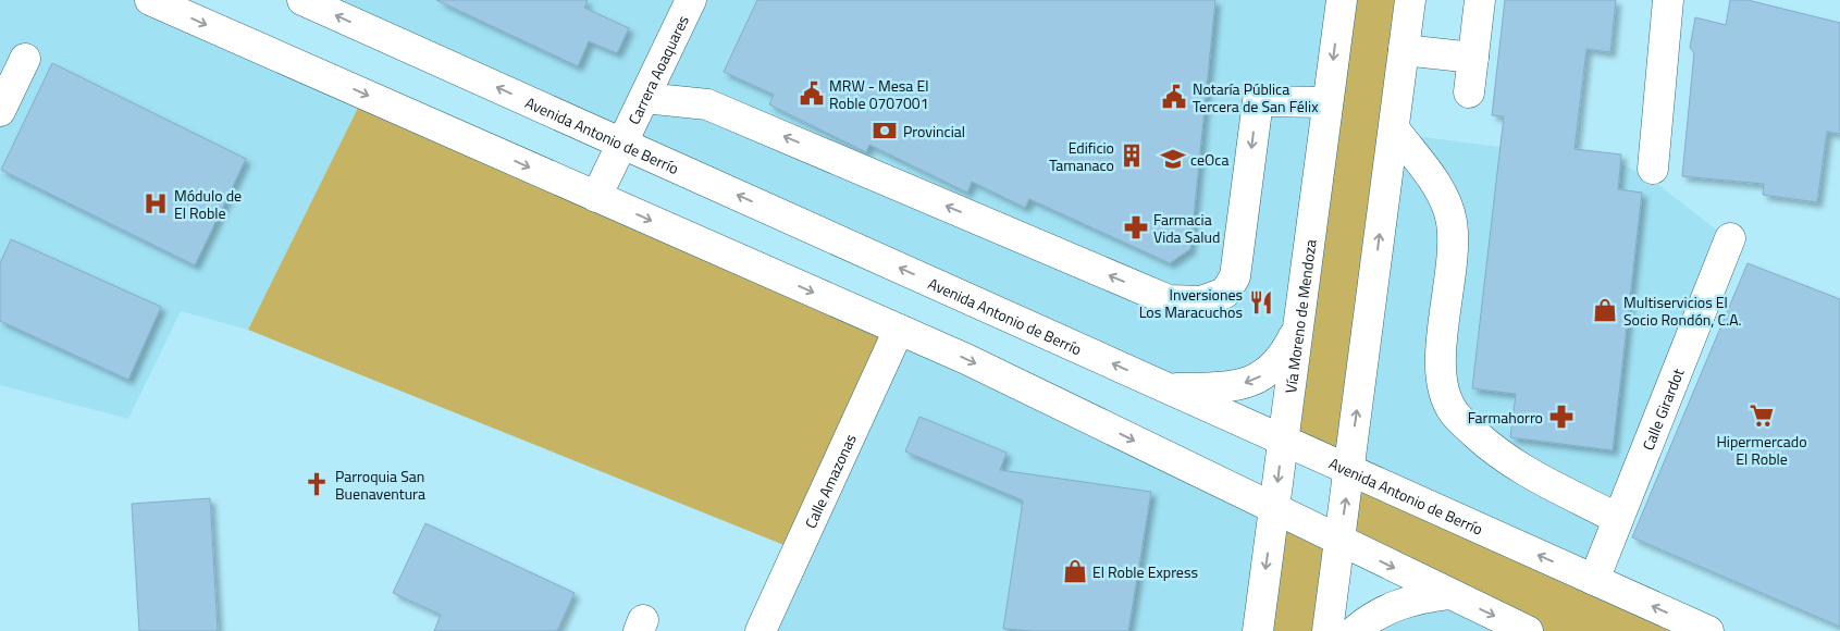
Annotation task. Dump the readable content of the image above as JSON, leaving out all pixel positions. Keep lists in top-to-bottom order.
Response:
{
  "streets": {
    "street": [
      "Carrera Aoaquares",
      "Avenida Antonio de Berrío",
      "Vía Moreno de Mendoza",
      "Calle Girardot",
      "Calle Amazonas"
    ]
  },
  "crossings": [
    ["Carrera Aoaquares", "Avenida Antonio de Berrío"],
    ["Avenida Antonio de Berrío", "Vía Moreno de Mendoza"],
    ["Avenida Antonio de Berrío", "Calle Girardot"]
  ],
  "places": {
    "public building": ["MRW - Mesa El Roble 0707001", "Notaría Pública Tercera de San Félix"],
    "bank": ["Provincial"],
    "building": ["Edificio Tamanaco"],
    "school or university": ["ceOca"],
    "hospital": ["Módulo de El Roble"],
    "pharmacy": ["Farmacia Vida Salud", "Farmahorro"],
    "restaurant": ["Inversiones Los Maracuchos"],
    "shop": ["Multiservicios El Socio Rondón, C.A.", "El Roble Express"],
    "supermarket": ["Hipermercado El Roble"],
    "church": ["Parroquia San Buenaventura"]
  }
}
